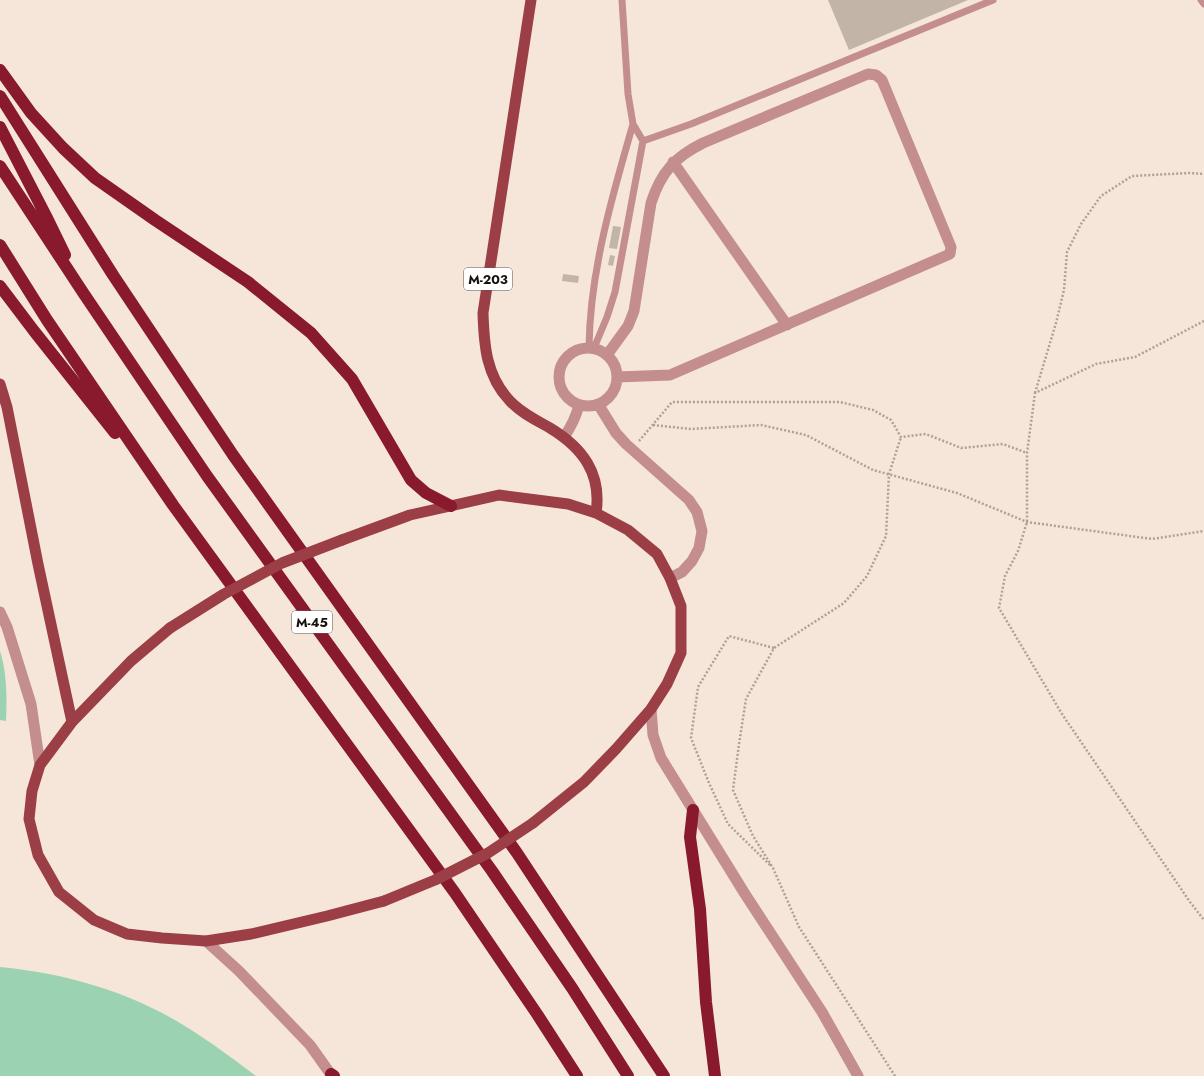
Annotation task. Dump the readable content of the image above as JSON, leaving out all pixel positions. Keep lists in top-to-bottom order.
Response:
{
  "streets": {
    "highway": ["M-45"],
    "main road": ["M-203"]
  }
}
